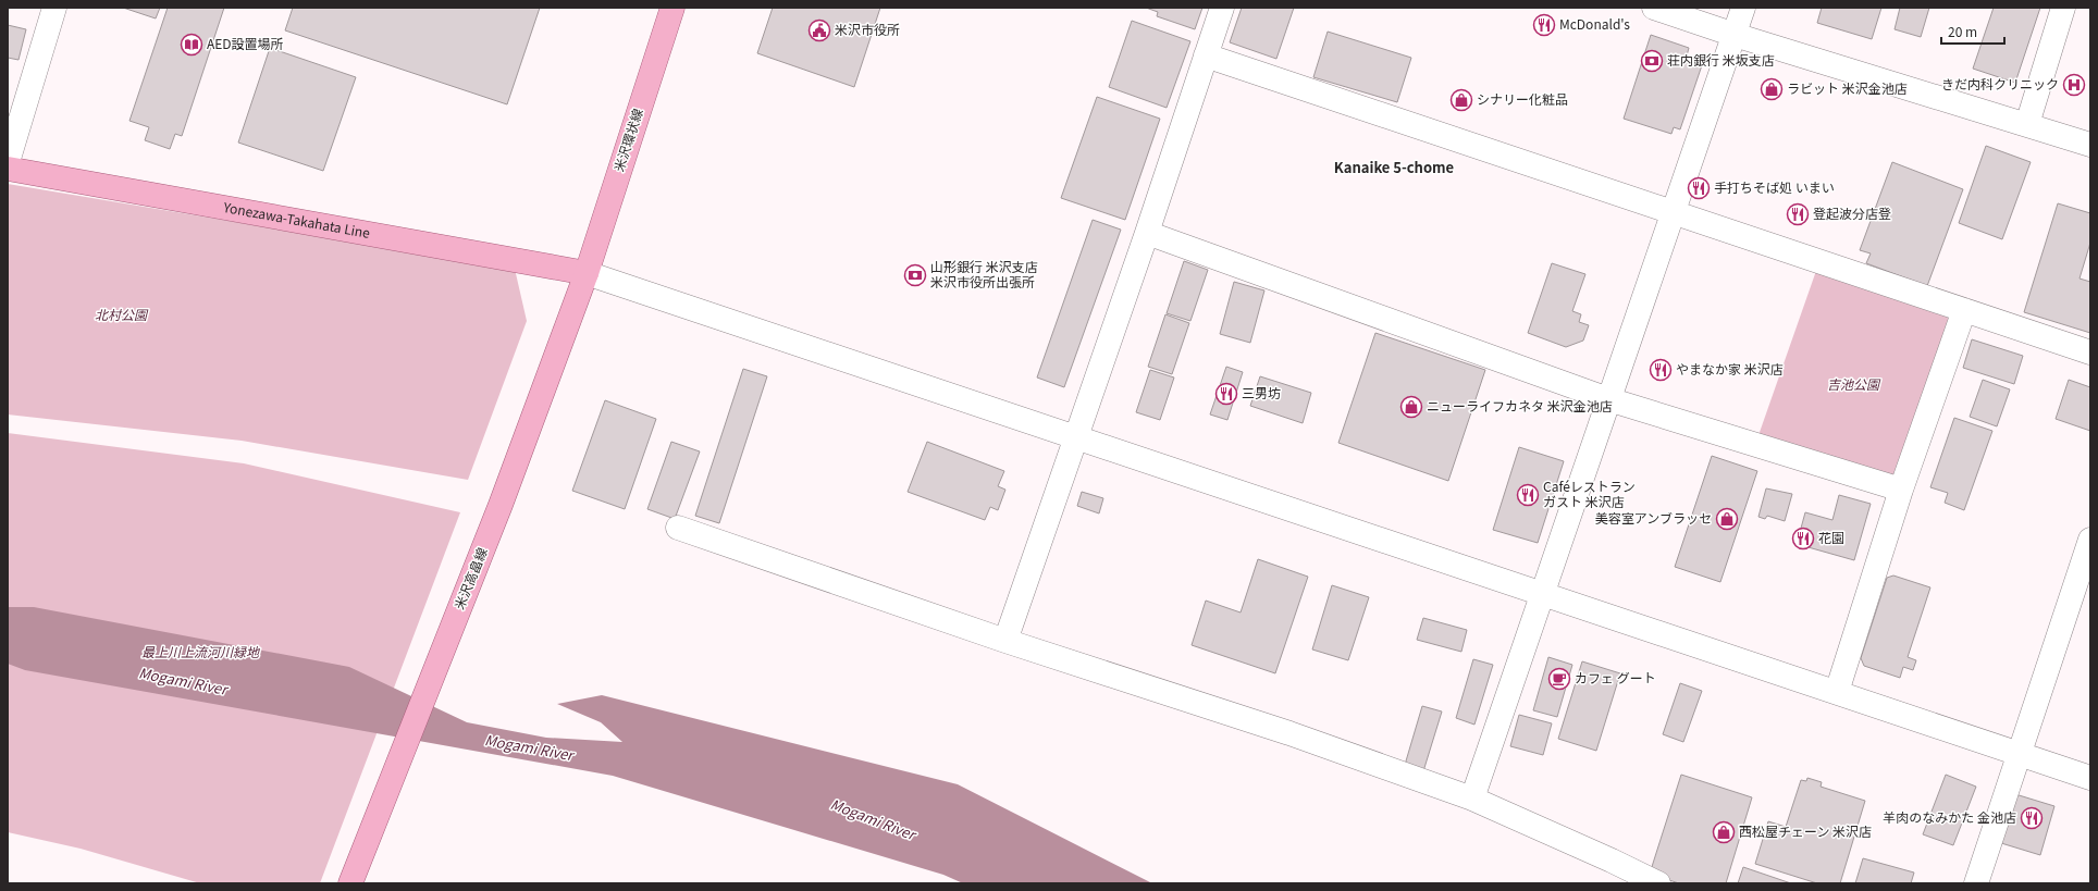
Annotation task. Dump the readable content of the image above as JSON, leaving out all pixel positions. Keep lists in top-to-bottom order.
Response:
{
  "streets": {
    "main road": ["米沢環状線", "Yonezawa-Takahata Line", "米沢高畠線"]
  },
  "crossings": [
    ["米沢環状線", "Yonezawa-Takahata Line"],
    ["米沢環状線", "米沢高畠線"],
    ["Yonezawa-Takahata Line", "米沢高畠線"]
  ],
  "districts": ["Kanaike 5-chome"],
  "water": ["Mogami River"],
  "parks": ["北村公園", "吉池公園", "最上川上流河川緑地"],
  "places": {
    "restaurant": [
      "McDonald's",
      "手打ちそば処 いまい",
      "登起波分店登",
      "やまなか家 米沢店",
      "三男坊",
      "Caféレストラン ガスト 米沢店",
      "花園",
      "羊肉のなみかた 金池店"
    ],
    "public building": ["米沢市役所"],
    "library": ["AED設置場所"],
    "bank": ["荘内銀行 米坂支店", "山形銀行 米沢支店 米沢市役所出張所"],
    "hospital": ["きだ内科クリニック"],
    "shop": [
      "ラビット 米沢金池店",
      "シナリー化粧品",
      "ニューライフカネタ 米沢金池店",
      "美容室アンブラッセ",
      "西松屋チェーン 米沢店"
    ],
    "cafe": ["カフェ グート"]
  },
  "scale_bar": "20 m"
}
